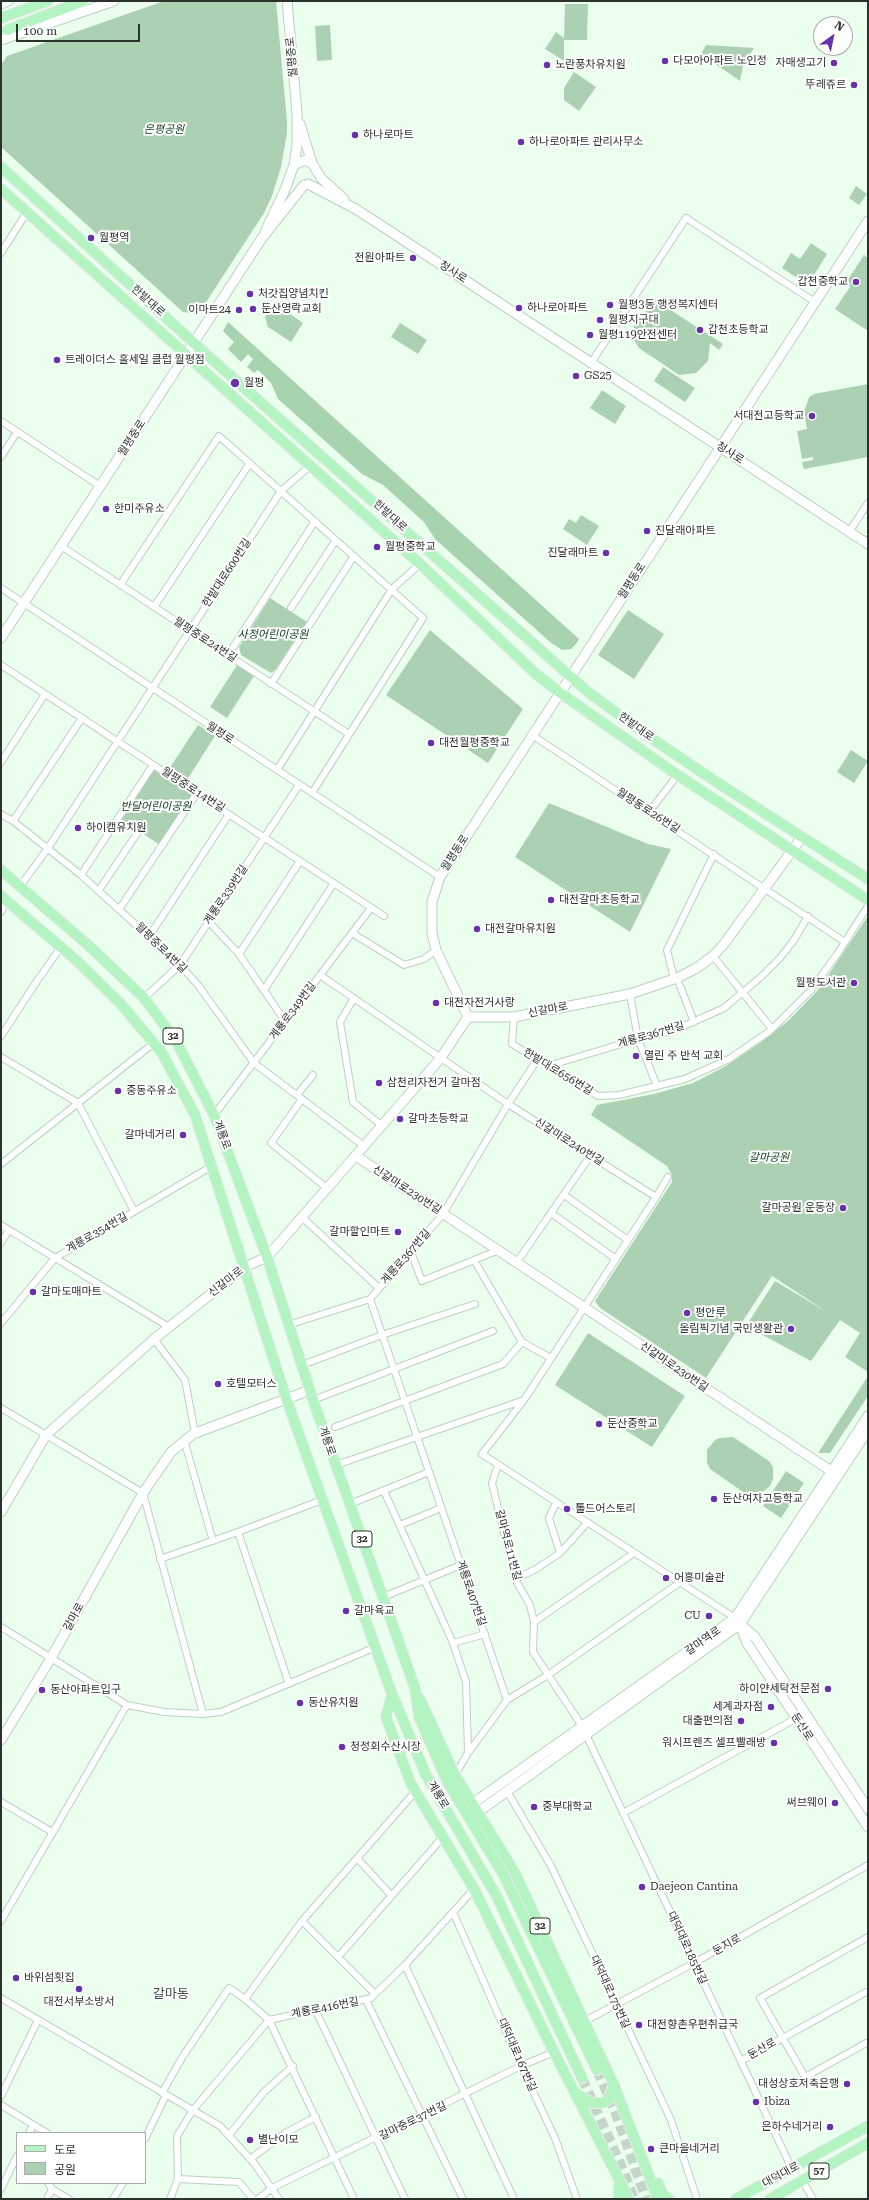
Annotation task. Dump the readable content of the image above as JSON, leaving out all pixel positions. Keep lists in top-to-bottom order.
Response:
{
  "streets": {
    "main road": [
      "한밭대로",
      "32",
      "계룡로",
      "57",
      "대덕대로"
    ],
    "street": [
      "월평중로",
      "청사로",
      "한밭대로600번길",
      "월평동로",
      "월평중로24번길",
      "월평로",
      "월평중로14번길",
      "월평동로26번길",
      "계룡로339번길",
      "월평중로4번길",
      "신갈마로",
      "계룡로349번길",
      "계룡로367번길",
      "한밭대로656번길",
      "신갈마로240번길",
      "신갈마로230번길",
      "계룡로354번길",
      "갈마역로11번길",
      "계룡로407번길",
      "갈마로",
      "갈마역로",
      "둔산로",
      "둔지로",
      "대덕대로185번길",
      "대덕대로175번길",
      "계룡로416번길",
      "대덕대로167번길",
      "갈마중로37번길"
    ]
  },
  "crossings": [
    ["월평중로", "한밭대로"],
    ["월평중로", "월평중로24번길"],
    ["월평중로", "월평로"],
    ["청사로", "월평동로"],
    ["한밭대로", "한밭대로600번길"],
    ["한밭대로", "월평동로"],
    ["한밭대로", "신갈마로"],
    ["한밭대로600번길", "월평중로24번길"],
    ["한밭대로600번길", "월평로"],
    ["한밭대로600번길", "월평중로14번길"],
    ["한밭대로600번길", "월평중로4번길"],
    ["한밭대로600번길", "계룡로"],
    ["월평동로", "월평로"],
    ["월평동로", "월평동로26번길"],
    ["월평동로", "신갈마로"],
    ["월평로", "계룡로339번길"],
    ["월평중로14번길", "계룡로339번길"],
    ["월평중로14번길", "계룡로349번길"],
    ["월평동로26번길", "신갈마로"],
    ["월평동로26번길", "계룡로367번길"],
    ["월평동로26번길", "한밭대로656번길"],
    ["계룡로339번길", "월평중로4번길"],
    ["계룡로339번길", "계룡로"],
    ["월평중로4번길", "신갈마로"],
    ["월평중로4번길", "계룡로349번길"],
    ["신갈마로", "한밭대로656번길"],
    ["신갈마로", "계룡로"],
    ["신갈마로", "신갈마로240번길"],
    ["신갈마로", "신갈마로230번길"],
    ["계룡로349번길", "계룡로"],
    ["계룡로367번길", "한밭대로656번길"],
    ["계룡로367번길", "신갈마로240번길"],
    ["계룡로367번길", "신갈마로230번길"],
    ["계룡로367번길", "계룡로407번길"],
    ["32", "계룡로"],
    ["32", "갈마역로"],
    ["32", "둔지로"],
    ["계룡로", "계룡로354번길"],
    ["계룡로", "계룡로407번길"],
    ["계룡로", "갈마로"],
    ["신갈마로230번길", "갈마역로"],
    ["갈마역로11번길", "갈마역로"],
    ["갈마역로11번길", "대덕대로185번길"],
    ["갈마역로", "둔산로"],
    ["갈마역로", "대덕대로185번길"],
    ["갈마역로", "대덕대로175번길"],
    ["둔산로", "대덕대로185번길"],
    ["둔지로", "대덕대로185번길"],
    ["둔지로", "대덕대로175번길"],
    ["대덕대로185번길", "대덕대로"],
    ["계룡로416번길", "대덕대로167번길"],
    ["대덕대로167번길", "갈마중로37번길"]
  ],
  "districts": ["갈마동"],
  "parks": [
    "은평공원",
    "사정어린이공원",
    "반달어린이공원",
    "갈마공원"
  ],
  "places": [
    "다모아아파트 노인정",
    "자매생고기",
    "노란풍차유치원",
    "뚜레쥬르",
    "하나로마트",
    "하나로아파트 관리사무소",
    "월평역",
    "전원아파트",
    "갑천중학교",
    "처갓집양념치킨",
    "월평3동 행정복지센터",
    "하나로아파트",
    "둔산영락교회",
    "이마트24",
    "월평지구대",
    "갑천초등학교",
    "월평119안전센터",
    "트레이더스 홀세일 클럽 월평점",
    "GS25",
    "월평",
    "서대전고등학교",
    "한미주유소",
    "진달래아파트",
    "월평중학교",
    "진달래마트",
    "대전월평중학교",
    "하이캠유치원",
    "대전갈마초등학교",
    "대전갈마유치원",
    "월평도서관",
    "대전자전거사랑",
    "열린 주 반석 교회",
    "삼천리자전거 갈마점",
    "중동주유소",
    "갈마초등학교",
    "갈마네거리",
    "갈마공원 운동장",
    "갈마할인마트",
    "갈마도매마트",
    "평안루",
    "올림픽기념 국민생활관",
    "호텔모터스",
    "둔산중학교",
    "둔산여자고등학교",
    "톨드어스토리",
    "어흥미술관",
    "갈마육교",
    "CU",
    "하이얀세탁전문점",
    "동산아파트입구",
    "동산유치원",
    "세계과자점",
    "대출편의점",
    "워시프렌즈 셀프빨래방",
    "청정회수산시장",
    "써브웨이",
    "중부대학교",
    "Daejeon Cantina",
    "바위섬횟집",
    "대전서부소방서",
    "대전향촌우편취급국",
    "대성상호저축은행",
    "Ibiza",
    "은하수네거리",
    "별난이모",
    "큰마을네거리"
  ],
  "legend": ["도로", "공원"],
  "scale_bar": "100 m",
  "north": "top right"
}
